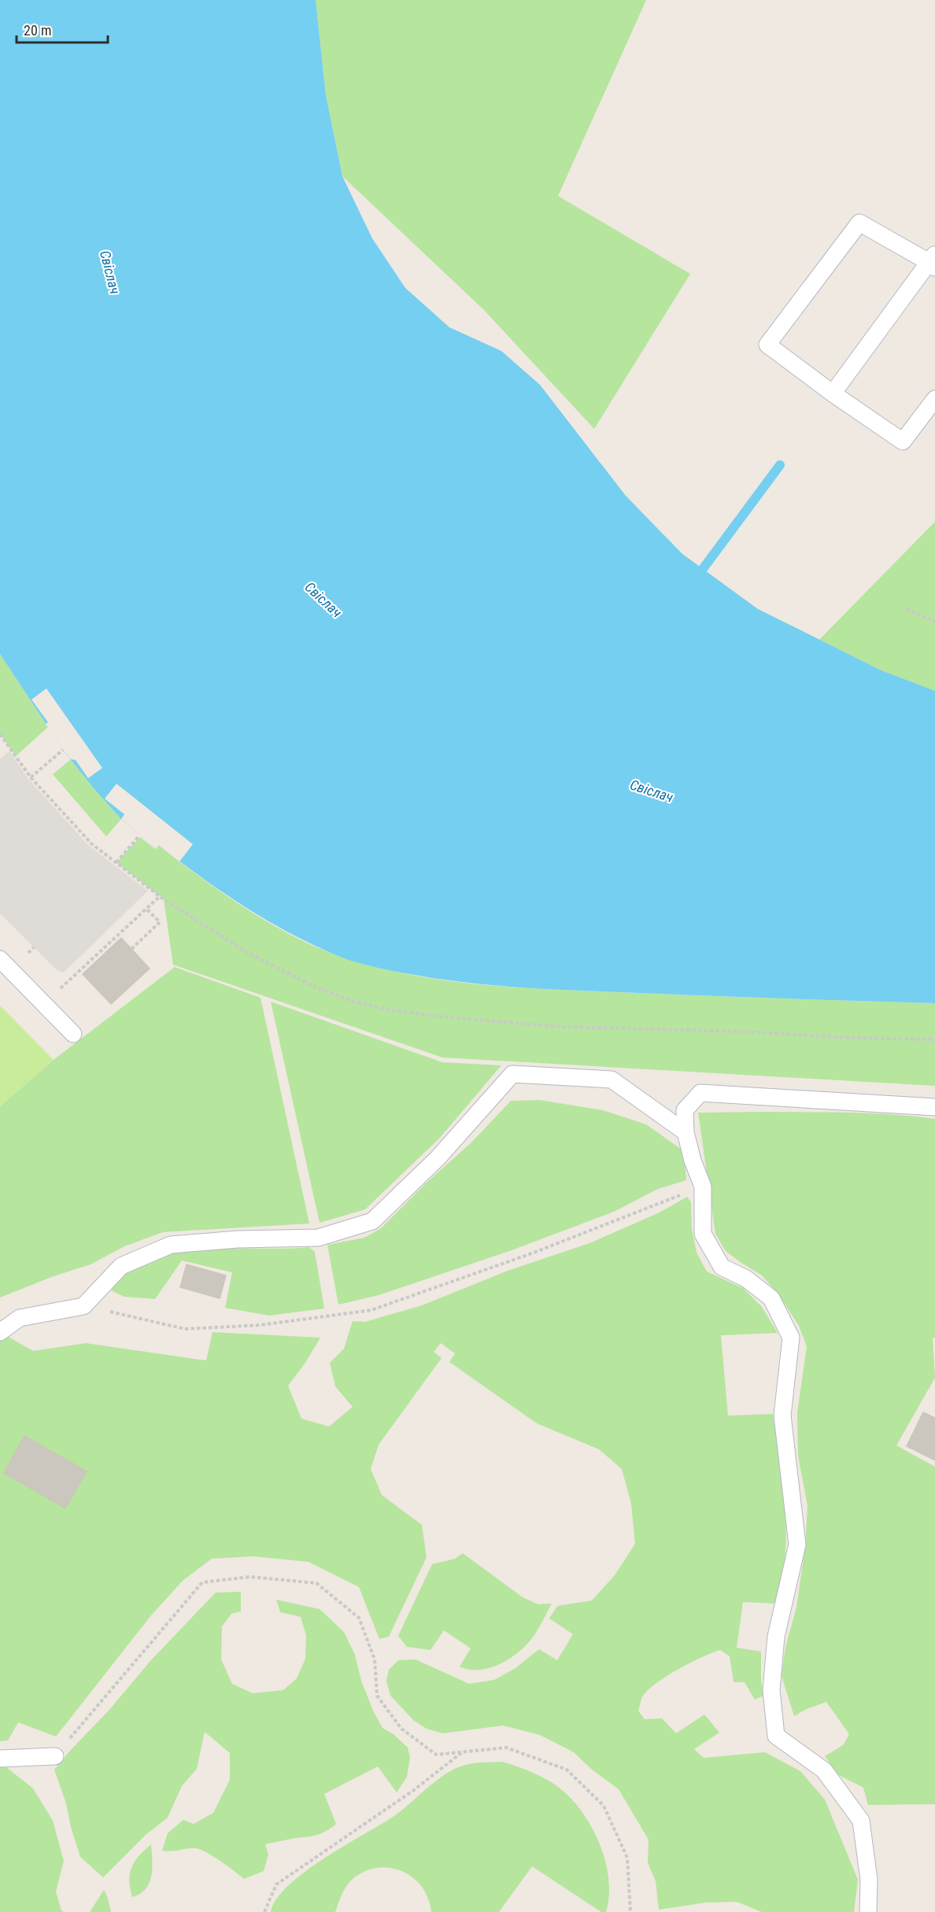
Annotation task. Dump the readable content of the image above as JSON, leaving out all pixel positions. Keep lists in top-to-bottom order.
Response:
{
  "water": ["Свіслач"],
  "scale_bar": "20 m"
}
